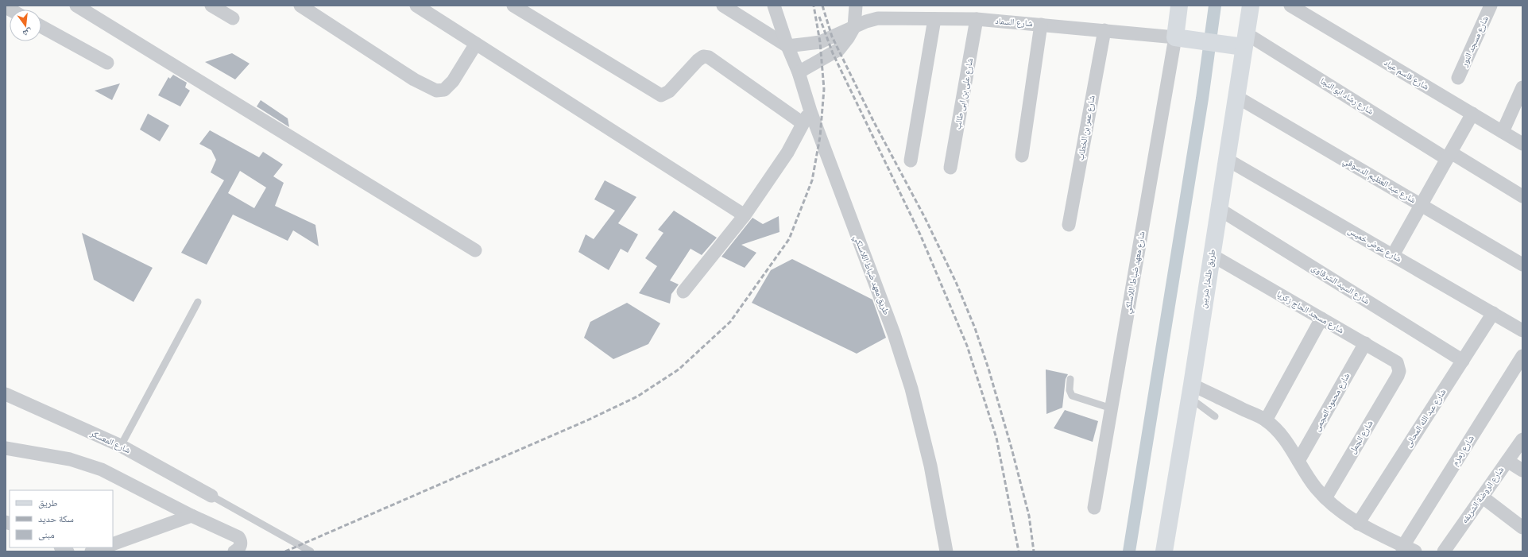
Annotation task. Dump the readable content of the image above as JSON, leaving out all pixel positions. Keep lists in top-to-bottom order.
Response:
{
  "streets": {
    "main road": ["طريق طلخا, شربين"],
    "street": [
      "شارع السماد",
      "شارع مسجد النور",
      "شارع قاسم عياد",
      "شارع على بن ابى طالب",
      "شارع رشاد ابو النجا",
      "شارع عمر بن الخطاب",
      "شارع عبد العظيم الدسوقي",
      "شارع عوض خميس",
      "شارع معهد ضباط اللاسلكي",
      "طريق معهد ضباط اللاسلكي",
      "شارع السيد الشرقاوى",
      "شارع مسجد الحاج زكريا",
      "شارع محمود العجمى",
      "شارع عبد الله المحالى",
      "شارع الجمل",
      "شارع المعسكر",
      "شارع زمزم",
      "شارع الروضة الشريفه"
    ]
  },
  "crossings": [
    ["شارع السماد", "شارع على بن ابى طالب"],
    ["شارع السماد", "شارع عمر بن الخطاب"],
    ["شارع السماد", "شارع معهد ضباط اللاسلكي"],
    ["شارع السماد", "طريق معهد ضباط اللاسلكي"],
    ["شارع رشاد ابو النجا", "طريق طلخا, شربين"],
    ["شارع عبد العظيم الدسوقي", "طريق طلخا, شربين"],
    ["شارع عوض خميس", "طريق طلخا, شربين"],
    ["شارع عوض خميس", "شارع عبد الله المحالى"],
    ["طريق طلخا, شربين", "شارع السيد الشرقاوى"],
    ["طريق طلخا, شربين", "شارع مسجد الحاج زكريا"],
    ["شارع السيد الشرقاوى", "شارع عبد الله المحالى"],
    ["شارع مسجد الحاج زكريا", "شارع محمود العجمى"],
    ["شارع مسجد الحاج زكريا", "شارع الجمل"]
  ],
  "legend": ["طريق", "سكة حديد", "مبنى"],
  "north": "bottom"
}
